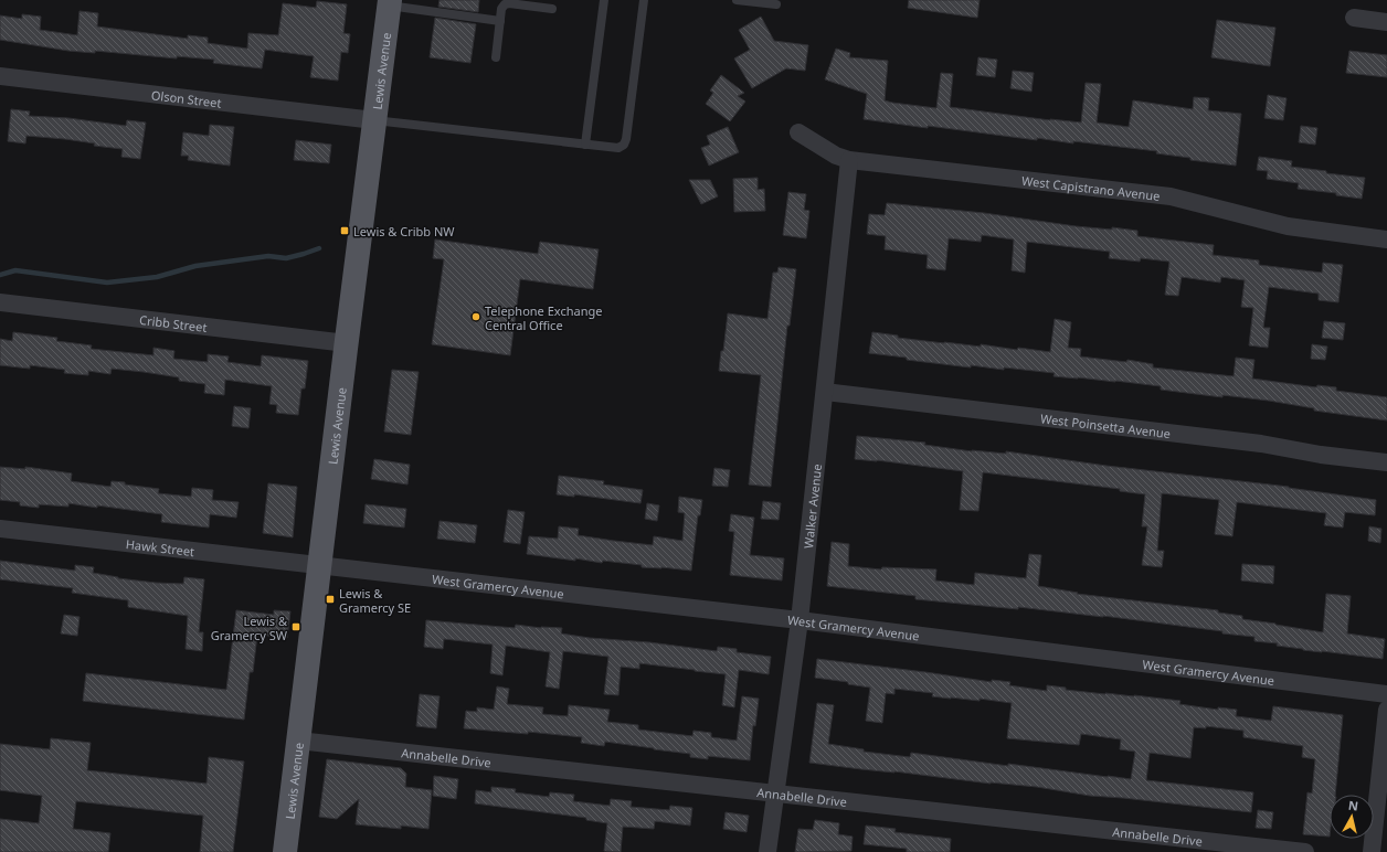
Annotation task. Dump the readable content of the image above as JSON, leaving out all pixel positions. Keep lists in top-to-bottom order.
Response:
{
  "streets": {
    "main road": ["Lewis Avenue"],
    "street": [
      "Olson Street",
      "West Capistrano Avenue",
      "Cribb Street",
      "West Poinsetta Avenue",
      "Walker Avenue",
      "Hawk Street",
      "West Gramercy Avenue",
      "Annabelle Drive"
    ]
  },
  "crossings": [
    ["Lewis Avenue", "Olson Street"],
    ["Lewis Avenue", "Cribb Street"],
    ["Lewis Avenue", "Hawk Street"],
    ["Lewis Avenue", "West Gramercy Avenue"],
    ["Lewis Avenue", "Annabelle Drive"],
    ["West Capistrano Avenue", "Walker Avenue"],
    ["West Poinsetta Avenue", "Walker Avenue"],
    ["Walker Avenue", "West Gramercy Avenue"],
    ["Walker Avenue", "Annabelle Drive"],
    ["Hawk Street", "West Gramercy Avenue"]
  ],
  "places": {
    "transit": ["Lewis & Cribb NW", "Lewis & Gramercy SE", "Lewis & Gramercy SW"],
    "other": ["Telephone Exchange Central Office"]
  },
  "north": "top"
}
